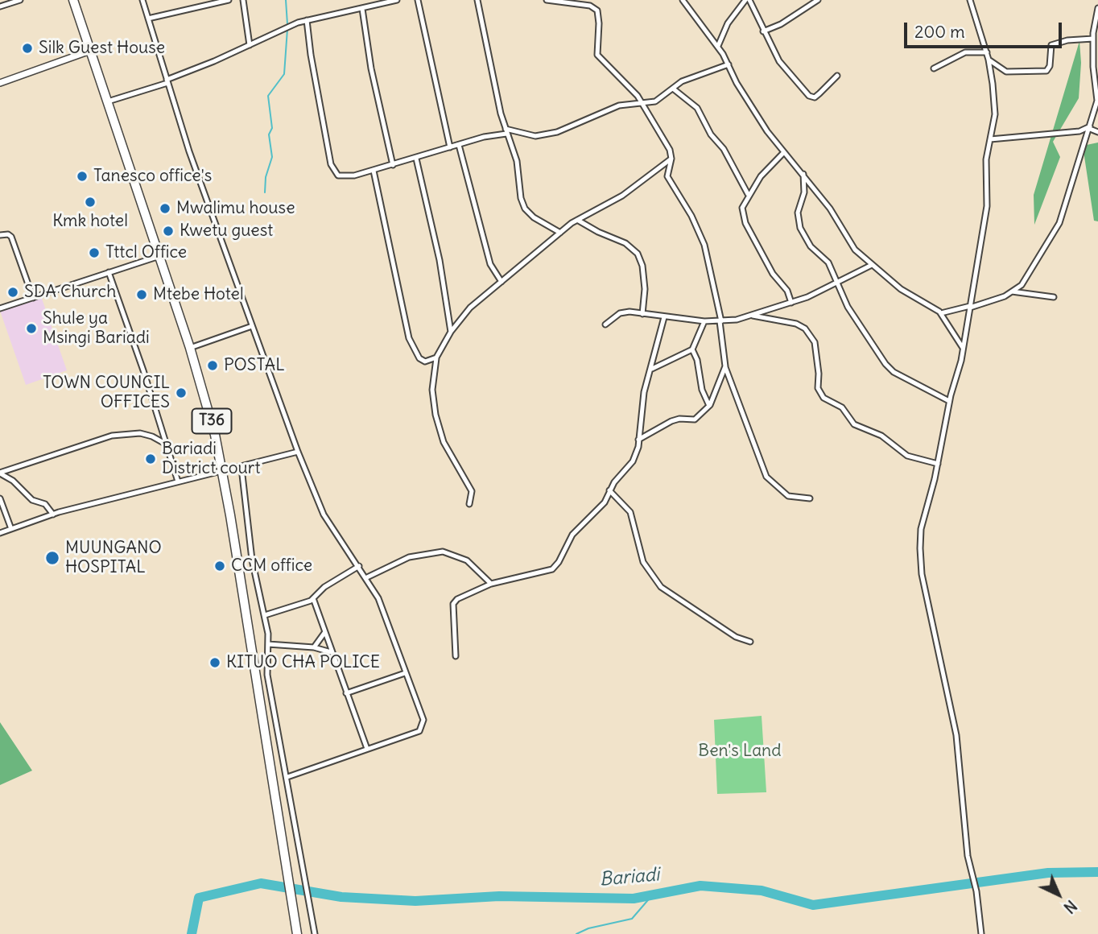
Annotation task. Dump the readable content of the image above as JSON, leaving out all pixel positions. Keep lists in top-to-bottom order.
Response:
{
  "streets": {
    "highway": ["T36"]
  },
  "water": ["Bariadi"],
  "parks": ["Ben's Land"],
  "places": [
    "Silk Guest House",
    "Tanesco office's",
    "Kmk hotel",
    "Mwalimu house",
    "Kwetu guest",
    "Tttcl Office",
    "SDA Church",
    "Mtebe Hotel",
    "Shule ya Msingi Bariadi",
    "POSTAL",
    "TOWN COUNCIL OFFICES",
    "Bariadi District court",
    "MUUNGANO HOSPITAL",
    "CCM office",
    "KITUO CHA POLICE"
  ],
  "scale_bar": "200 m",
  "north": "bottom right"
}
